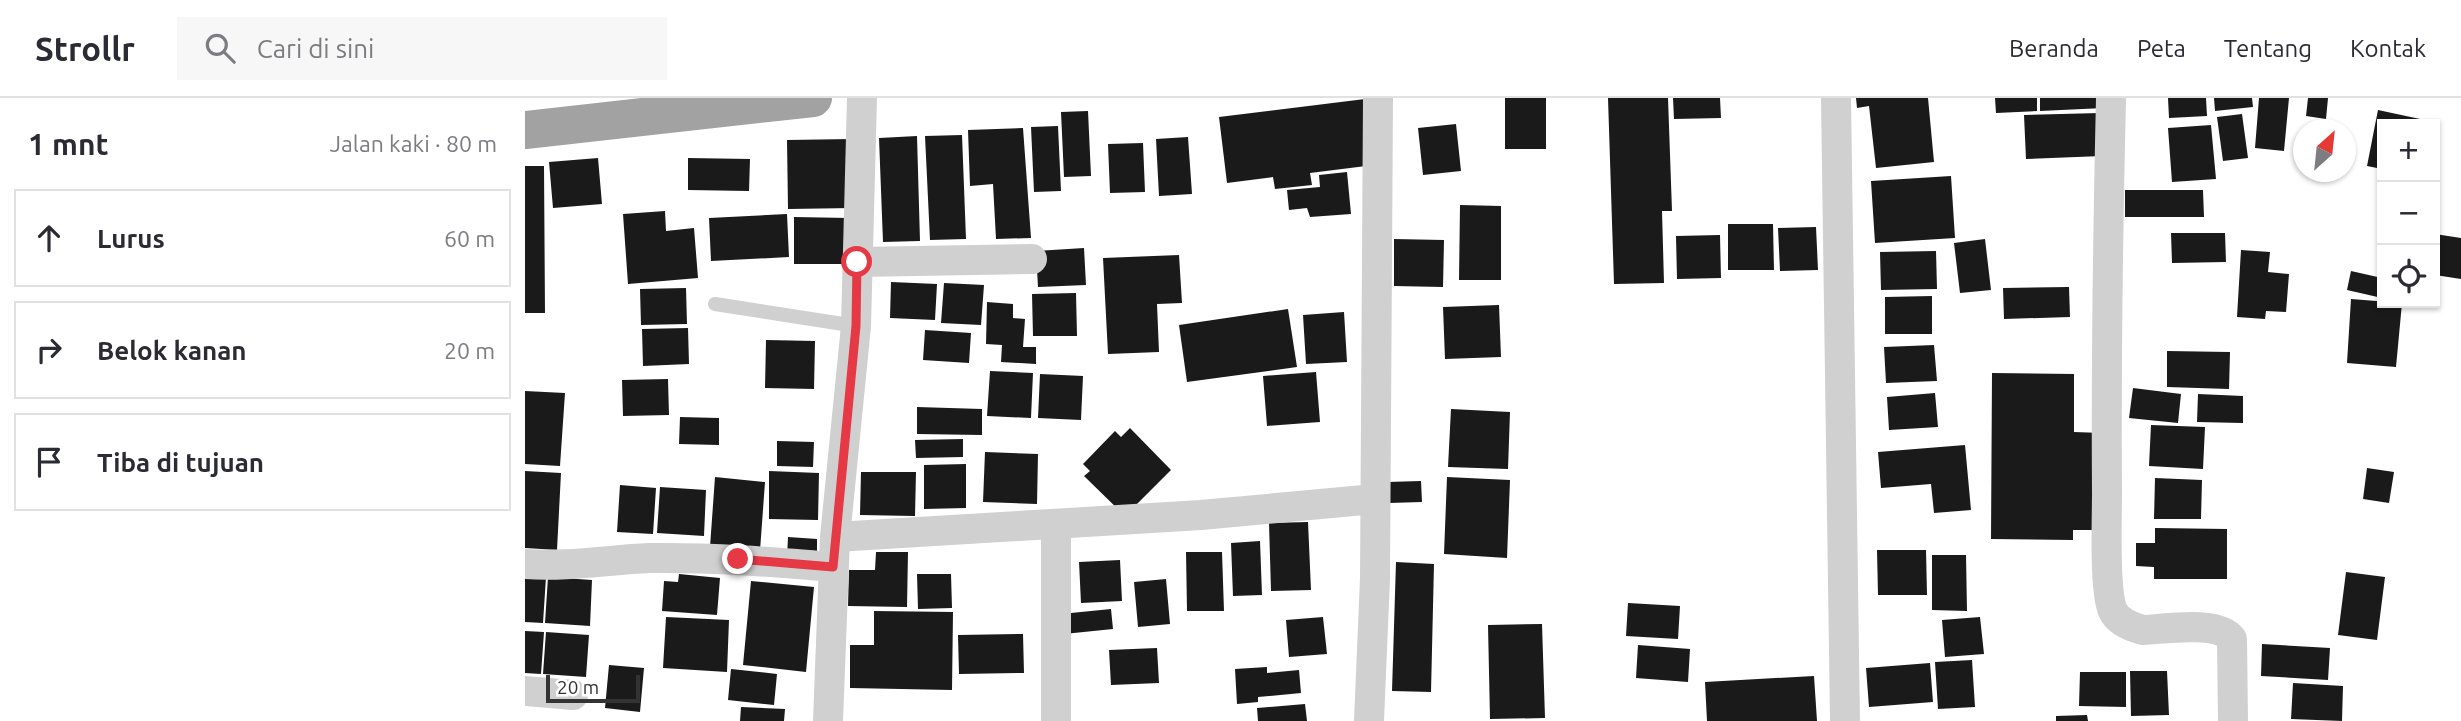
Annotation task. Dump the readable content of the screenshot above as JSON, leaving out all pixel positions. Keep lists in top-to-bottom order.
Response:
{
  "scale_bar": "20 m",
  "north": "top right",
  "page": {
    "header": "Strollr",
    "search": "Cari di sini",
    "nav": [
      "Beranda",
      "Peta",
      "Tentang",
      "Kontak"
    ],
    "heading": ["1 mnt", "Jalan kaki · 80 m"],
    "map_buttons": ["+", "−"],
    "list": [
      ["Lurus", "60 m"],
      ["Belok kanan", "20 m"],
      "Tiba di tujuan"
    ],
    "scale": "20 m"
  }
}
